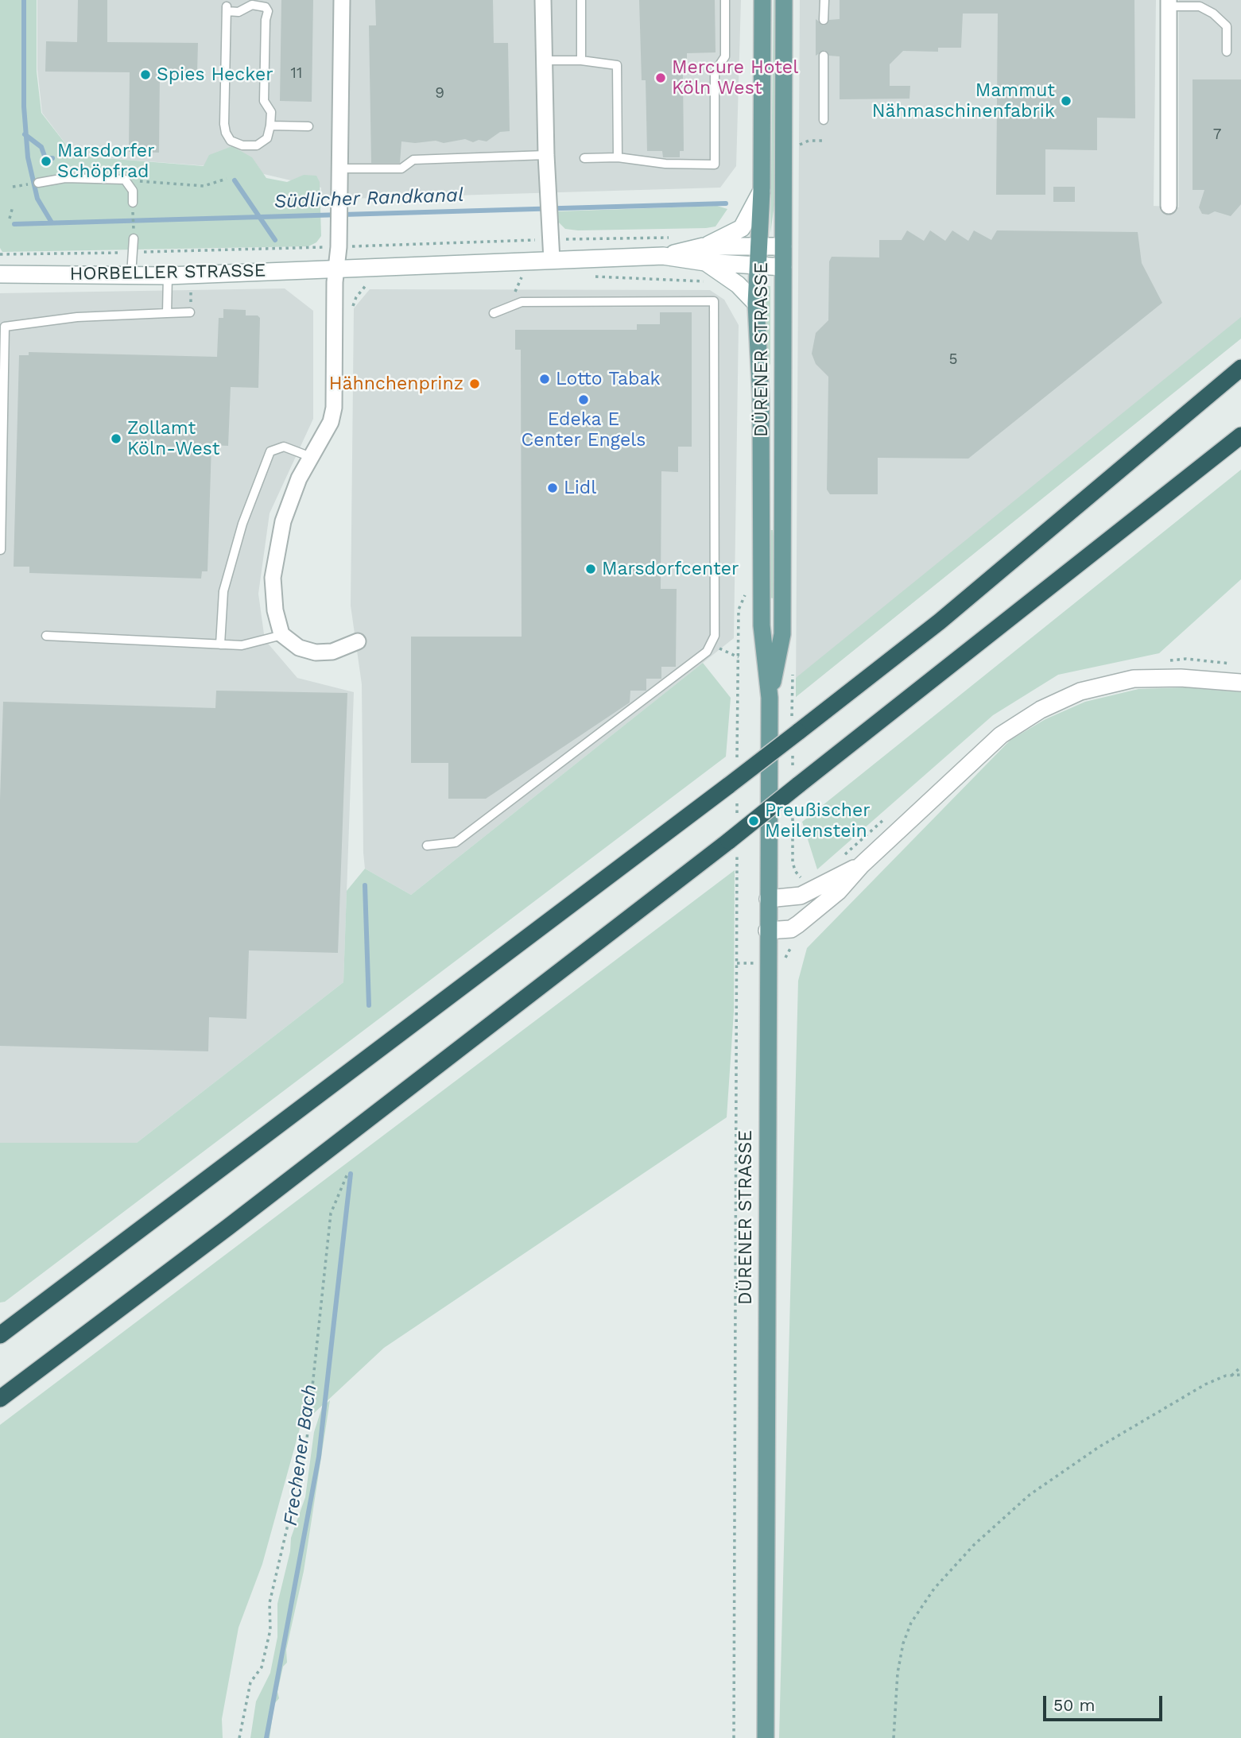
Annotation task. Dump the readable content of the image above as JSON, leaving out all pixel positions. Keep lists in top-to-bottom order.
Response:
{
  "streets": {
    "main road": ["HORBELLER STRASSE", "DÜRENER STRASSE"]
  },
  "crossings": [
    ["HORBELLER STRASSE", "DÜRENER STRASSE"]
  ],
  "water": ["Südlicher Randkanal", "Frechener Bach"],
  "places": [
    "Spies Hecker",
    "Mercure Hotel Köln West",
    "Mammut Nähmaschinenfabrik",
    "Marsdorfer Schöpfrad",
    "Lotto Tabak",
    "Hähnchenprinz",
    "Edeka E Center Engels",
    "Zollamt Köln-West",
    "Lidl",
    "Marsdorfcenter",
    "Preußischer Meilenstein"
  ],
  "house_numbers": [
    "11",
    "9",
    "7",
    "5"
  ],
  "scale_bar": "50 m"
}
